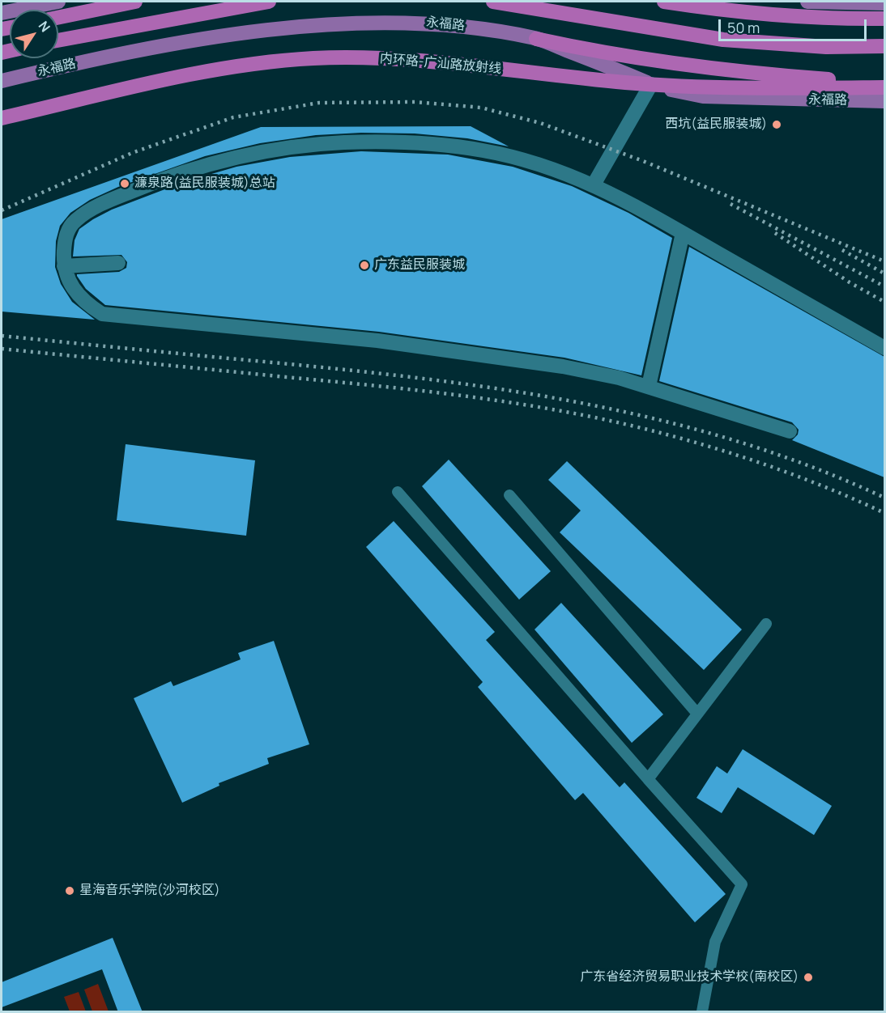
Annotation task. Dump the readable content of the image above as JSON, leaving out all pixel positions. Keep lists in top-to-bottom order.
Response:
{
  "streets": {
    "highway": ["内环路-广汕路放射线"],
    "main road": ["永福路"]
  },
  "places": [
    "西坑(益民服装城)",
    "濂泉路(益民服装城)总站",
    "广东益民服装城",
    "星海音乐学院(沙河校区)",
    "广东省经济贸易职业技术学校(南校区)"
  ],
  "scale_bar": "50 m",
  "north": "top right"
}
